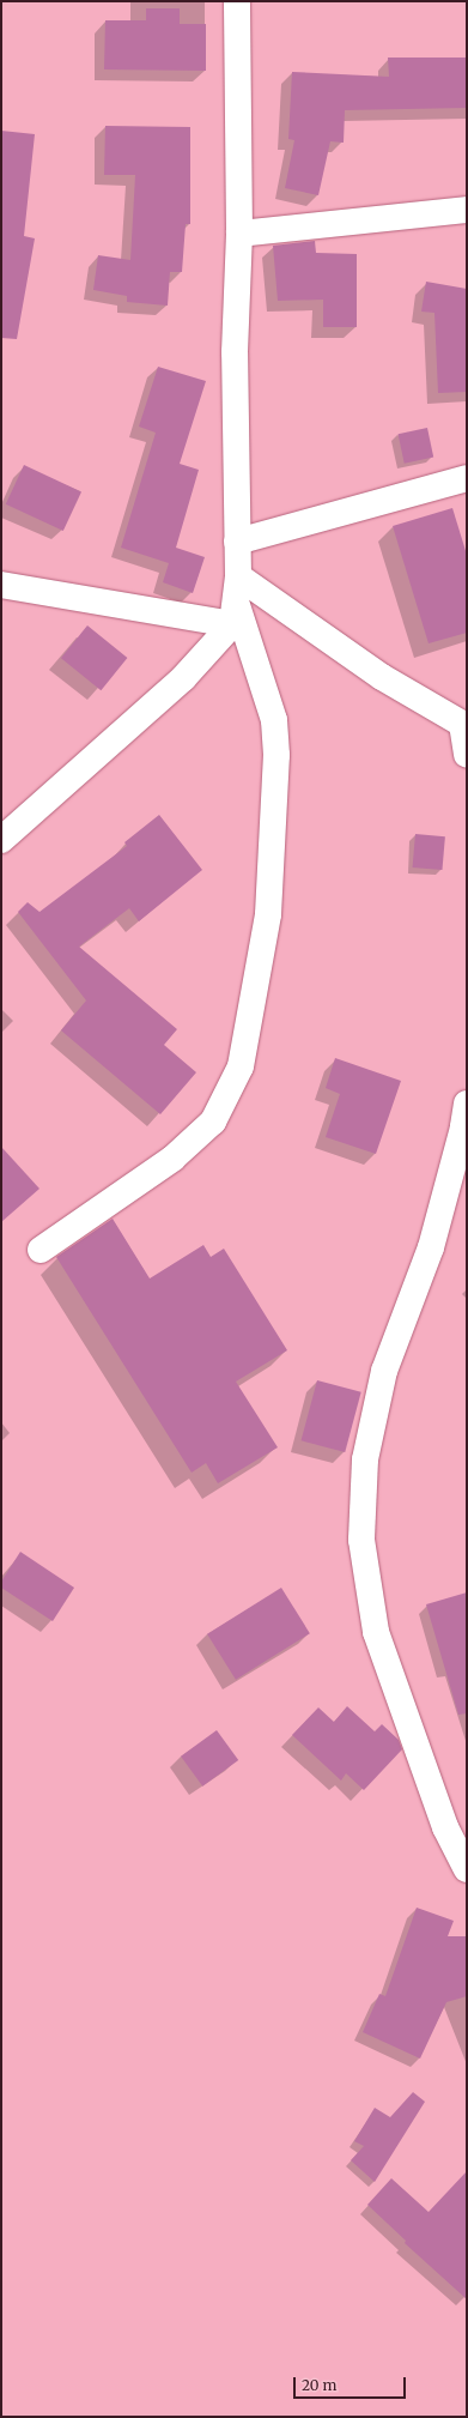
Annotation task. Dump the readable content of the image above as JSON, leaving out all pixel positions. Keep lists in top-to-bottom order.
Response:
{
  "scale_bar": "20 m"
}
